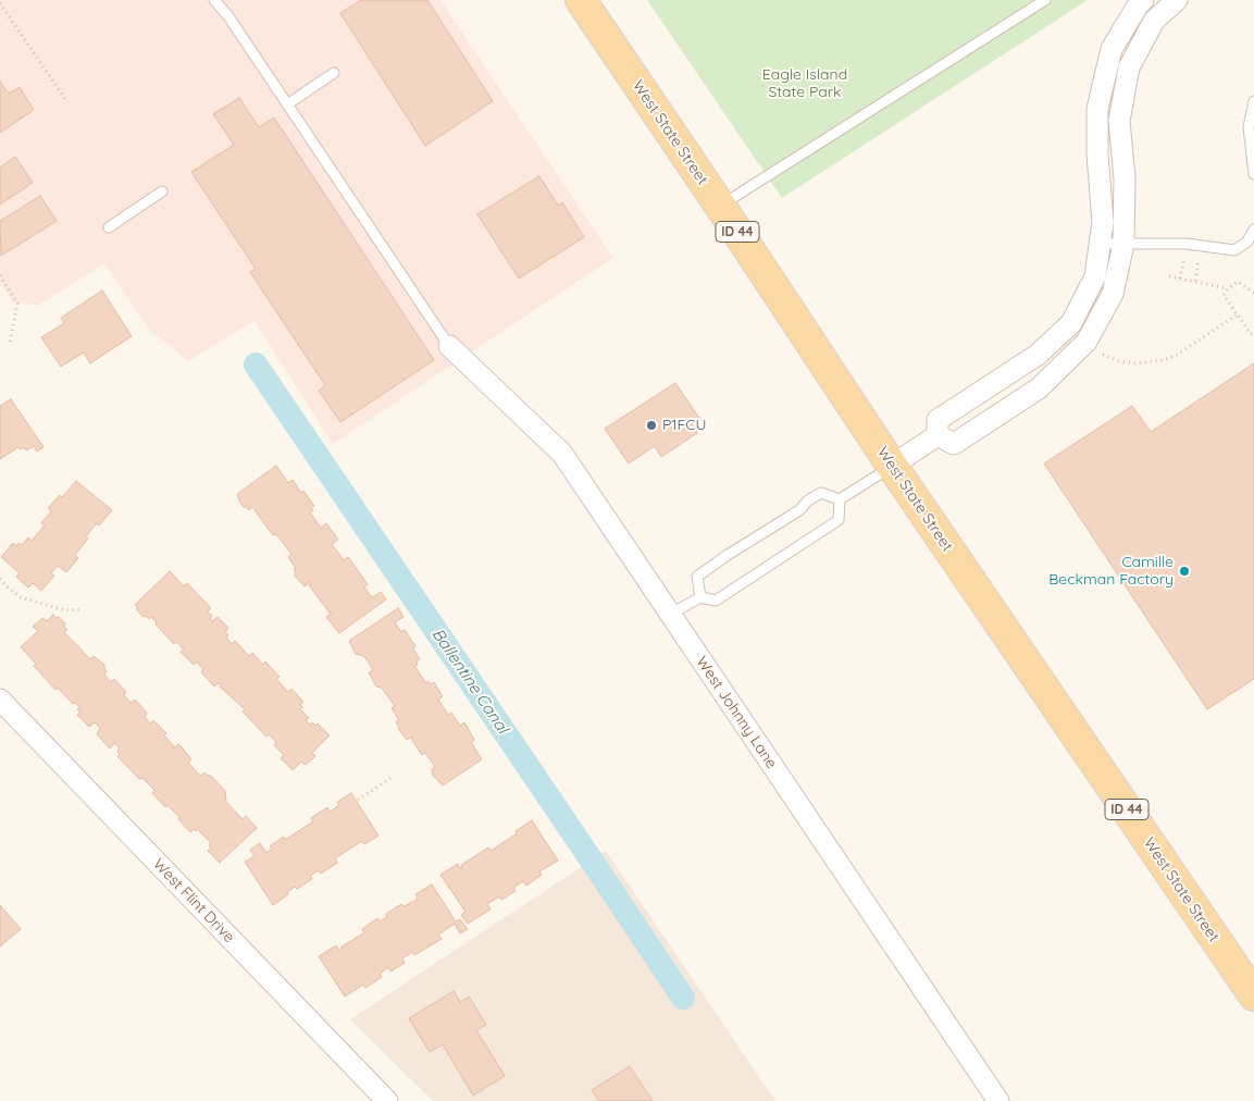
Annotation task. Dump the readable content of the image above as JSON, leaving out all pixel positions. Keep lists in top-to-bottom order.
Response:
{
  "streets": {
    "main road": ["West State Street", "ID 44"],
    "street": ["West Johnny Lane", "West Flint Drive"]
  },
  "water": ["Ballentine Canal"],
  "parks": ["Eagle Island State Park"],
  "places": ["P1FCU", "Camille Beckman Factory"]
}
